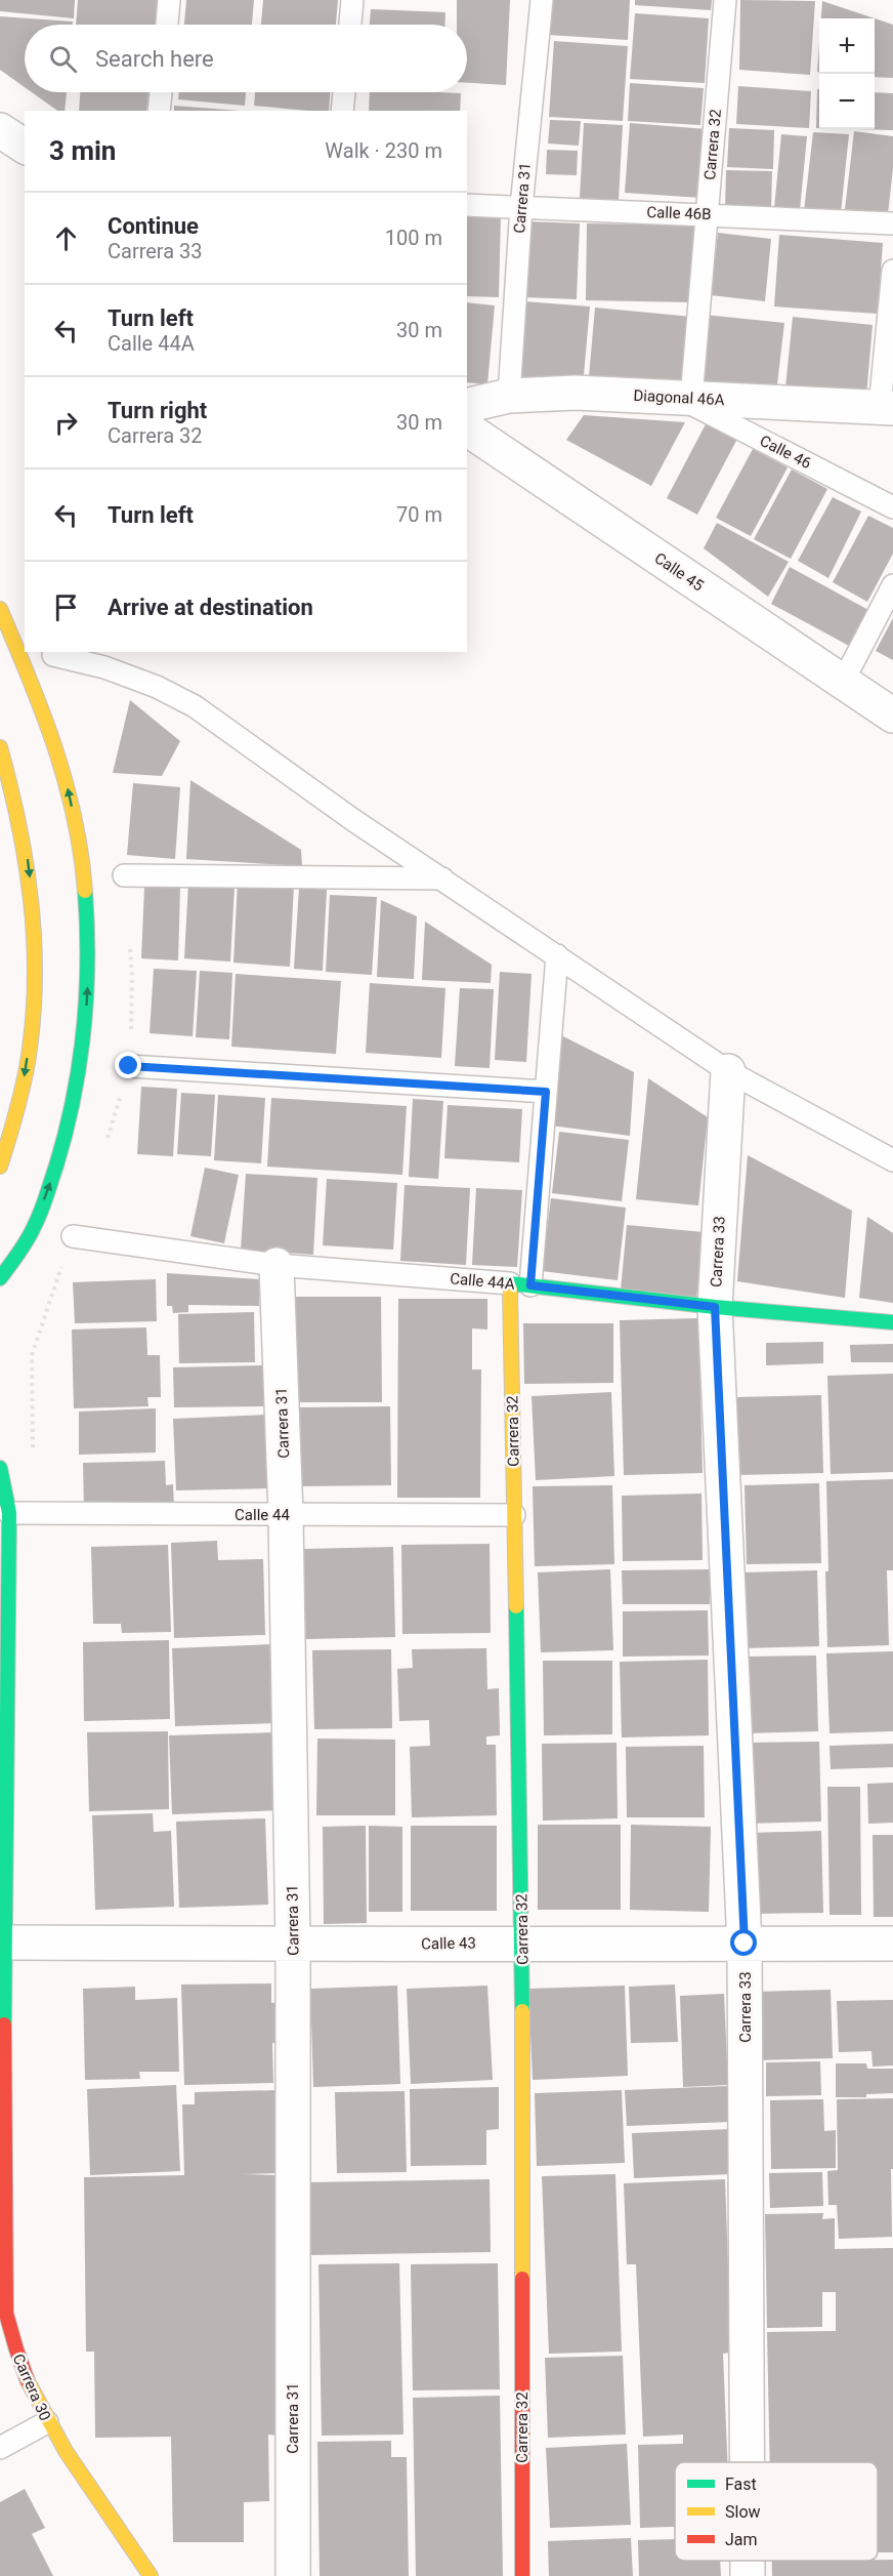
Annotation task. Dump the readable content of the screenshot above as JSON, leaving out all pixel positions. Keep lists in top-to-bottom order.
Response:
{
  "streets": {
    "street": [
      "Carrera 32",
      "Carrera 31",
      "Diagonal 46A",
      "Calle 45",
      "Carrera 33",
      "Calle 44A",
      "Calle 43",
      "Carrera 30"
    ],
    "lane": ["Calle 46B", "Calle 46", "Calle 44"]
  },
  "crossings": [
    ["Carrera 32", "Calle 46B"],
    ["Carrera 32", "Diagonal 46A"],
    ["Carrera 32", "Calle 46"],
    ["Carrera 32", "Calle 44A"],
    ["Carrera 32", "Calle 44"],
    ["Carrera 32", "Calle 43"],
    ["Carrera 31", "Calle 46B"],
    ["Carrera 31", "Diagonal 46A"],
    ["Carrera 31", "Calle 44A"],
    ["Carrera 31", "Calle 44"],
    ["Carrera 31", "Calle 43"],
    ["Diagonal 46A", "Calle 46"],
    ["Carrera 33", "Calle 44A"],
    ["Carrera 33", "Calle 43"],
    ["Calle 44", "Carrera 30"],
    ["Calle 43", "Carrera 30"]
  ],
  "legend": ["Fast", "Slow", "Jam"],
  "page": {
    "map_buttons": ["+", "−"],
    "search": "Search here",
    "heading": ["3 min", "Walk · 230 m"],
    "list": [
      ["Continue", "Carrera 33", "100 m"],
      ["Turn left", "Calle 44A", "30 m"],
      ["Turn right", "Carrera 32", "30 m"],
      ["Turn left", "70 m"],
      "Arrive at destination"
    ]
  }
}
